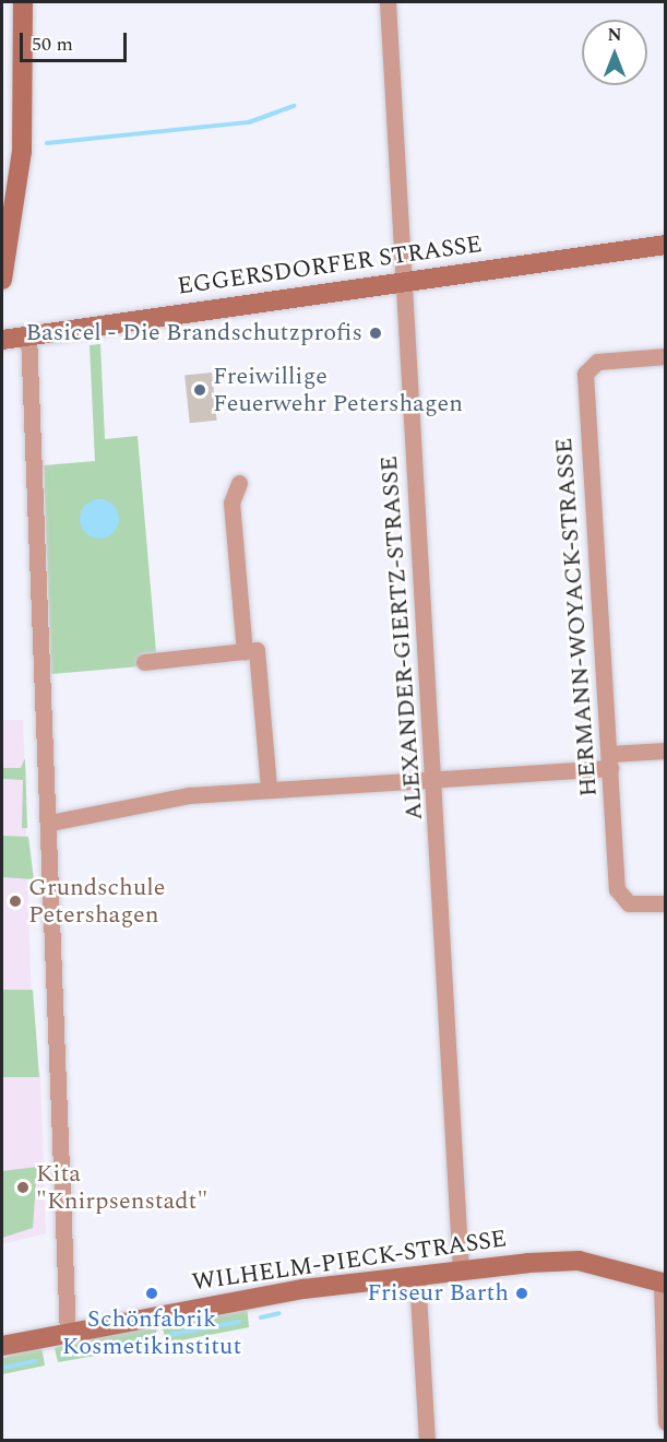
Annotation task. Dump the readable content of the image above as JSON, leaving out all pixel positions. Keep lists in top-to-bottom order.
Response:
{
  "streets": {
    "street": [
      "EGGERSDORFER STRASSE",
      "HERMANN-WOYACK-STRASSE",
      "ALEXANDER-GIERTZ-STRASSE",
      "WILHELM-PIECK-STRASSE"
    ]
  },
  "crossings": [
    ["EGGERSDORFER STRASSE", "ALEXANDER-GIERTZ-STRASSE"],
    ["ALEXANDER-GIERTZ-STRASSE", "WILHELM-PIECK-STRASSE"]
  ],
  "places": [
    "Basicel - Die Brandschutzprofis",
    "Freiwillige Feuerwehr Petershagen",
    "Grundschule Petershagen",
    "Kita \"Knirpsenstadt\"",
    "Schönfabrik Kosmetikinstitut",
    "Friseur Barth"
  ],
  "scale_bar": "50 m",
  "north": "top"
}
